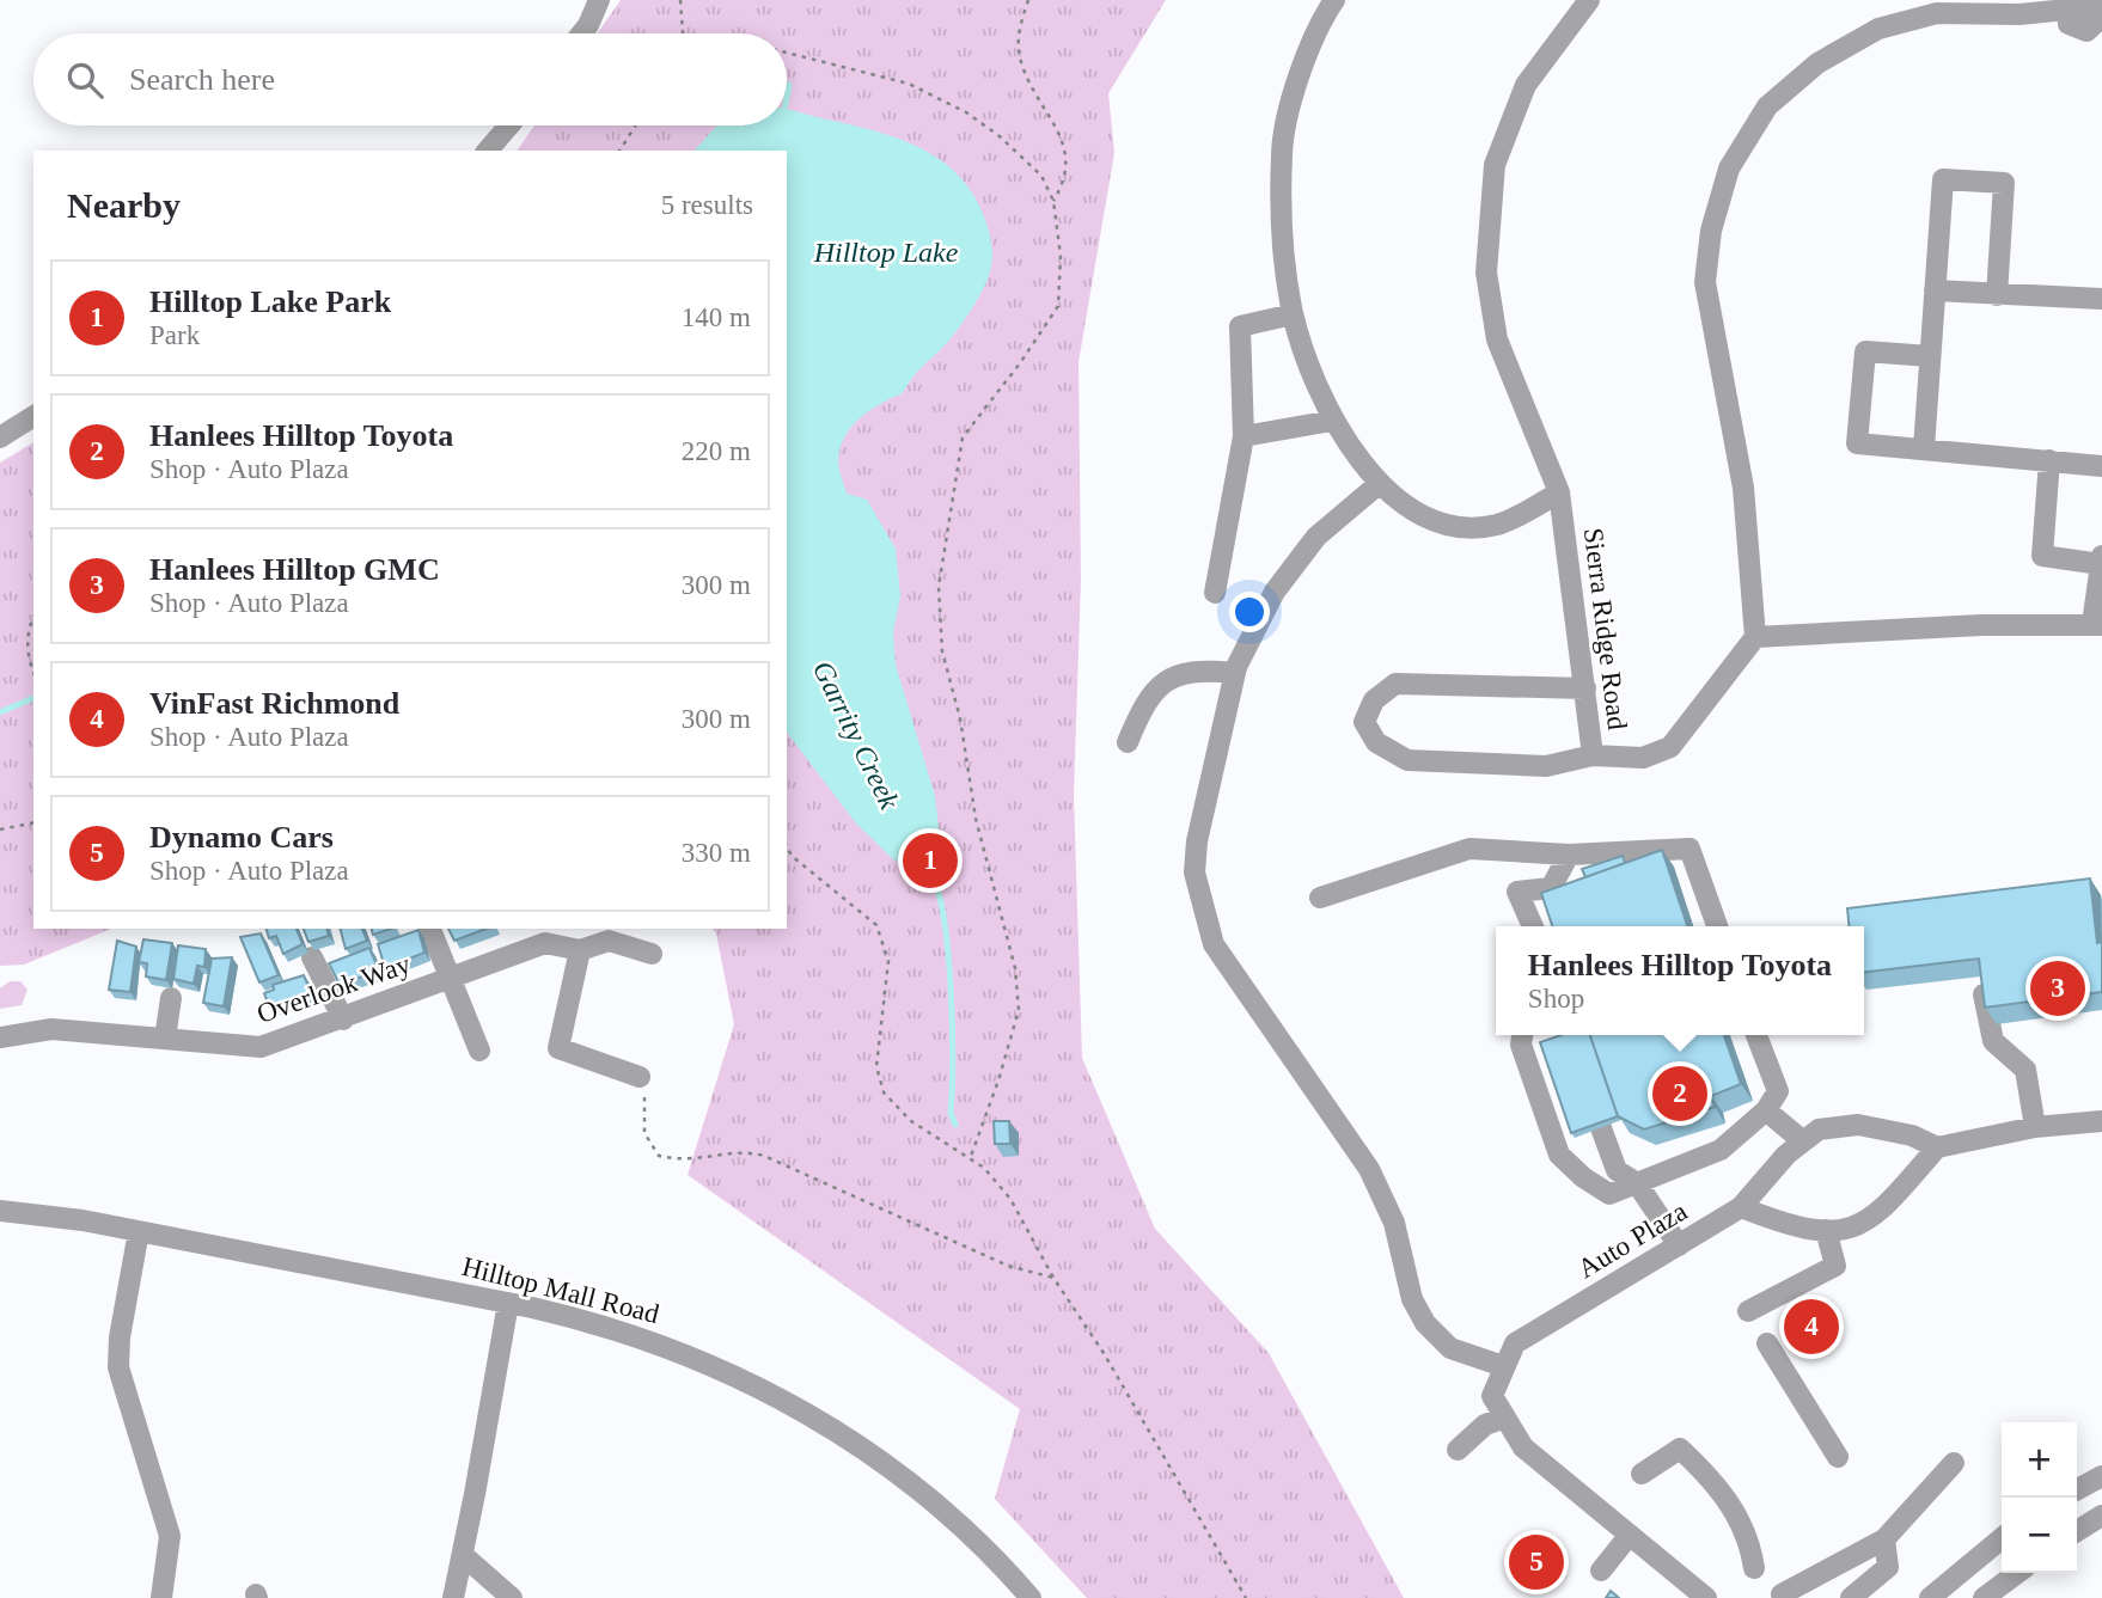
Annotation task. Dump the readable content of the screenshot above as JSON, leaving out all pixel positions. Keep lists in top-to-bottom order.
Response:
{
  "streets": {
    "street": [
      "Sierra Ridge Road",
      "Overlook Way",
      "Auto Plaza",
      "Hilltop Mall Road"
    ]
  },
  "water": ["Hilltop Lake", "Garrity Creek"],
  "page": {
    "search": "Search here",
    "heading": ["Nearby", "5 results"],
    "list": [
      {
        "mark": "1",
        "name": "Hilltop Lake Park",
        "note": "Park",
        "value": "140 m"
      },
      {
        "mark": "2",
        "name": "Hanlees Hilltop Toyota",
        "note": "Shop · Auto Plaza",
        "value": "220 m"
      },
      {
        "mark": "3",
        "name": "Hanlees Hilltop GMC",
        "note": "Shop · Auto Plaza",
        "value": "300 m"
      },
      {
        "mark": "4",
        "name": "VinFast Richmond",
        "note": "Shop · Auto Plaza",
        "value": "300 m"
      },
      {
        "mark": "5",
        "name": "Dynamo Cars",
        "note": "Shop · Auto Plaza",
        "value": "330 m"
      }
    ],
    "pins": [
      "1",
      "3",
      "2",
      "4",
      "5"
    ],
    "popup": ["Hanlees Hilltop Toyota", "Shop"],
    "map_buttons": ["+", "−"]
  }
}
